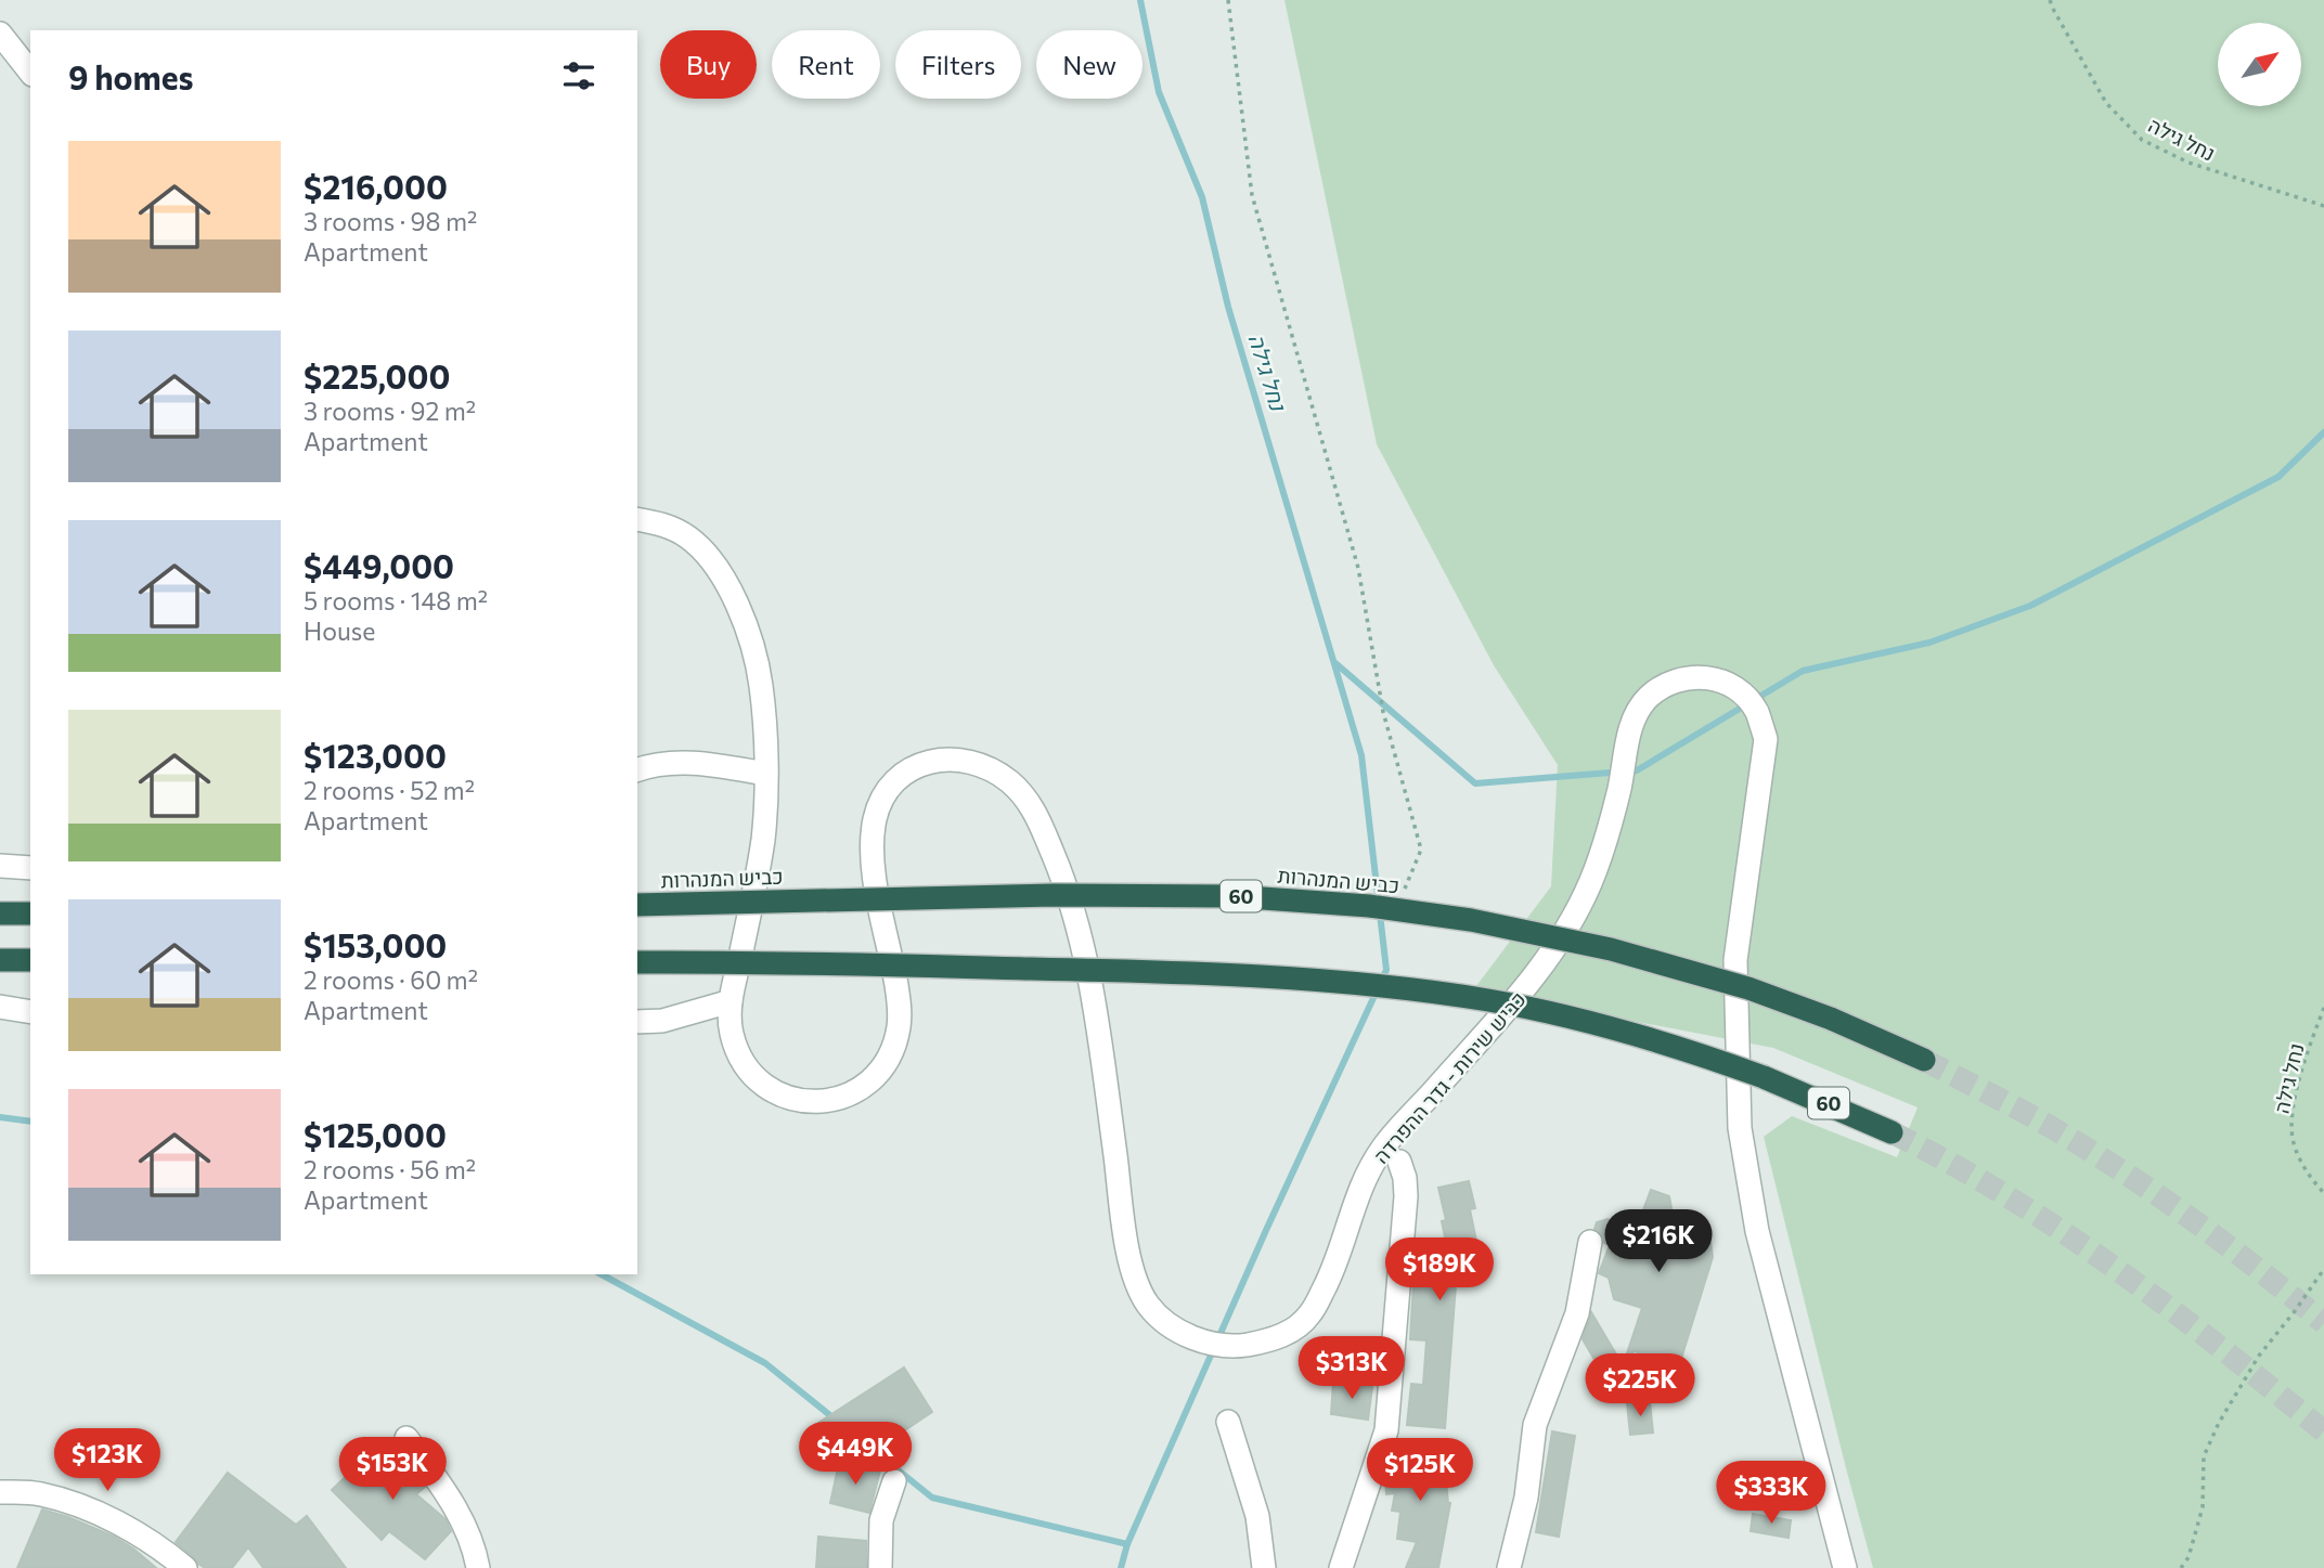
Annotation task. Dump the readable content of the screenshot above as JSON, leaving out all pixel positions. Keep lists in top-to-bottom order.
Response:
{
  "streets": {
    "highway": ["כביש המנהרות", "60"],
    "street": ["כביש שירות - גדר ההפרדה"],
    "path": ["נחל גילה"]
  },
  "water": ["נחל גילה"],
  "north": "top right",
  "page": {
    "chip": [
      "Buy",
      "Rent",
      "Filters",
      "New"
    ],
    "heading": "9 homes",
    "list": [
      {
        "name": "$216,000",
        "note": "3 rooms · 98 m² · Apartment"
      },
      {
        "name": "$225,000",
        "note": "3 rooms · 92 m² · Apartment"
      },
      {
        "name": "$449,000",
        "note": "5 rooms · 148 m² · House"
      },
      {
        "name": "$123,000",
        "note": "2 rooms · 52 m² · Apartment"
      },
      {
        "name": "$153,000",
        "note": "2 rooms · 60 m² · Apartment"
      },
      {
        "name": "$125,000",
        "note": "2 rooms · 56 m² · Apartment"
      }
    ],
    "price": [
      "$216K",
      "$189K",
      "$313K",
      "$225K",
      "$449K",
      "$123K",
      "$153K",
      "$125K",
      "$333K"
    ]
  }
}
